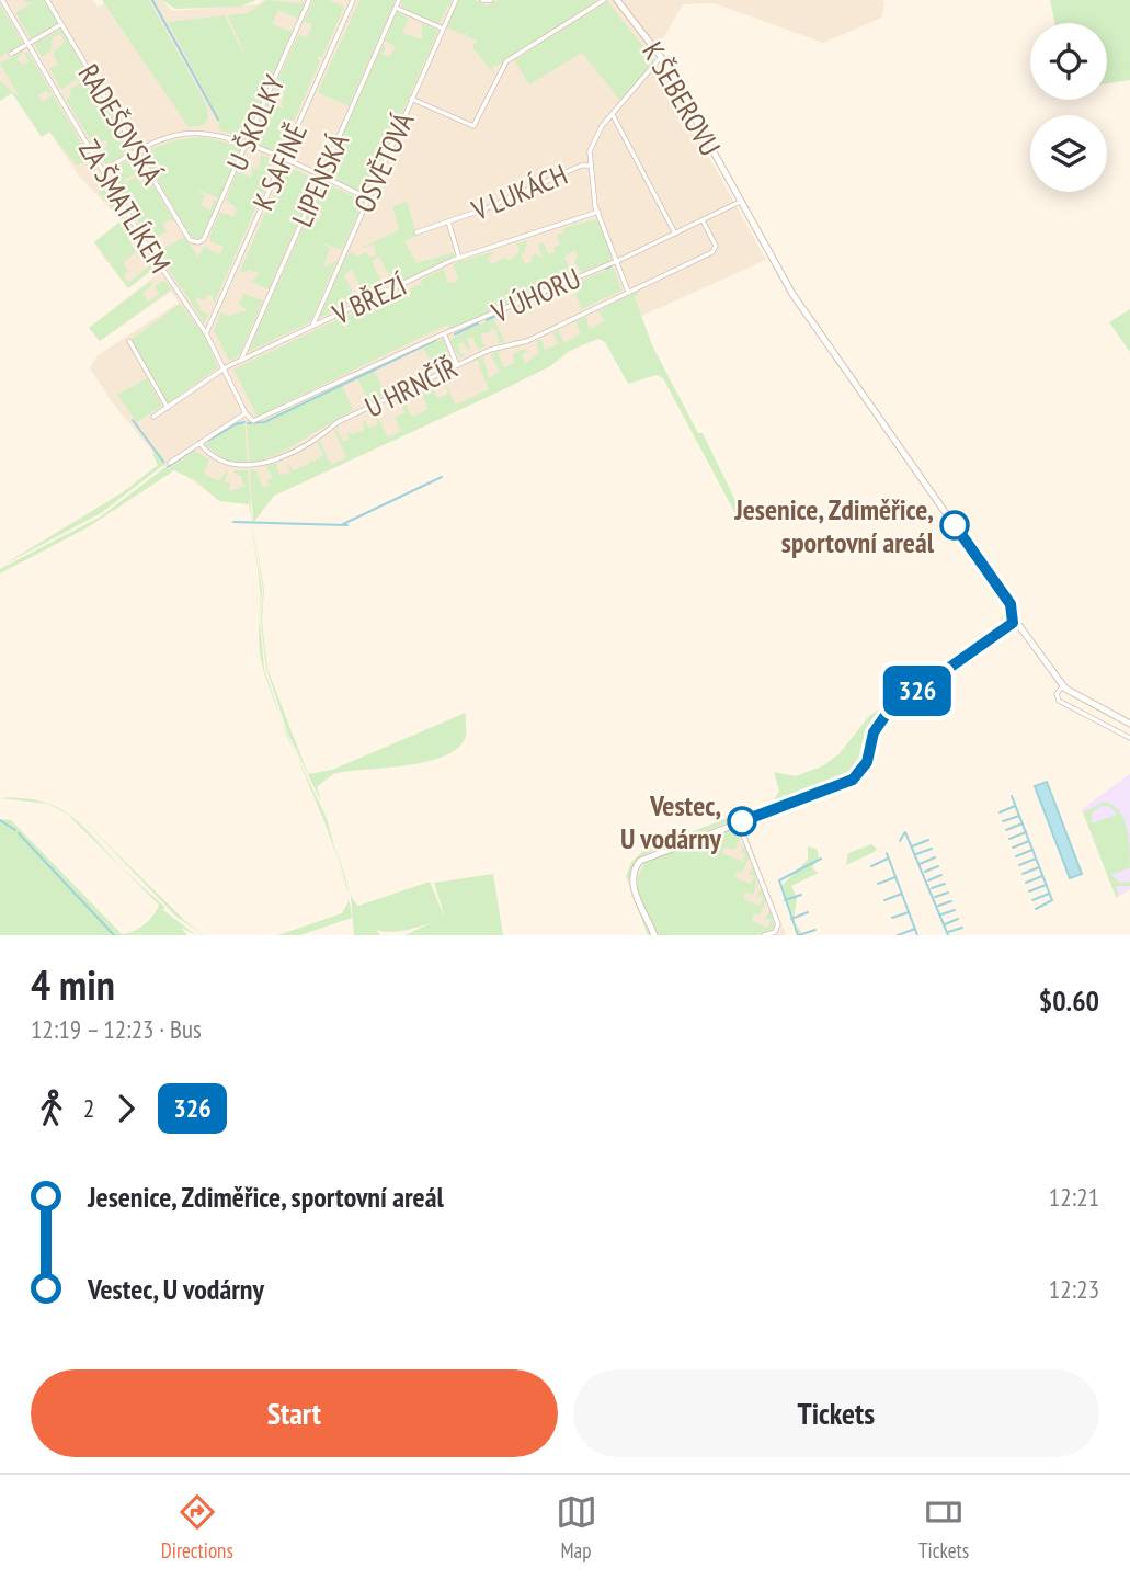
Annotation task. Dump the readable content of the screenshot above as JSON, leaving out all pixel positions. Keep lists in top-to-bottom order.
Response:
{
  "streets": {
    "street": [
      "K ŠEBEROVU",
      "U ŠKOLKY",
      "RADEŠOVSKÁ",
      "OSVĚTOVÁ",
      "K SAFINĚ",
      "LIPENSKÁ",
      "V LUKÁCH",
      "ZA ŠMATLÍKEM",
      "V ÚHORU",
      "V BŘEZÍ",
      "U HRNČÍŘ"
    ]
  },
  "crossings": [
    ["K ŠEBEROVU", "V ÚHORU"],
    ["U ŠKOLKY", "RADEŠOVSKÁ"],
    ["OSVĚTOVÁ", "V BŘEZÍ"],
    ["K SAFINĚ", "ZA ŠMATLÍKEM"],
    ["LIPENSKÁ", "V BŘEZÍ"],
    ["V LUKÁCH", "V ÚHORU"],
    ["V LUKÁCH", "V BŘEZÍ"],
    ["ZA ŠMATLÍKEM", "V ÚHORU"],
    ["ZA ŠMATLÍKEM", "V BŘEZÍ"],
    ["V ÚHORU", "V BŘEZÍ"]
  ],
  "places": ["Jesenice, Zdiměřice, sportovní areál", "Vestec, U vodárny"],
  "lines": ["bus line 326"],
  "page": {
    "on_map": "326",
    "heading": ["4 min", "12:19 – 12:23 · Bus", "$0.60"],
    "legs": ["2", "326"],
    "list": [
      {
        "name": "Jesenice, Zdiměřice, sportovní areál",
        "value": "12:21"
      },
      {
        "name": "Vestec, U vodárny",
        "value": "12:23"
      }
    ],
    "buttons": ["Start", "Tickets"],
    "tabs": ["Directions", "Map", "Tickets"]
  }
}
